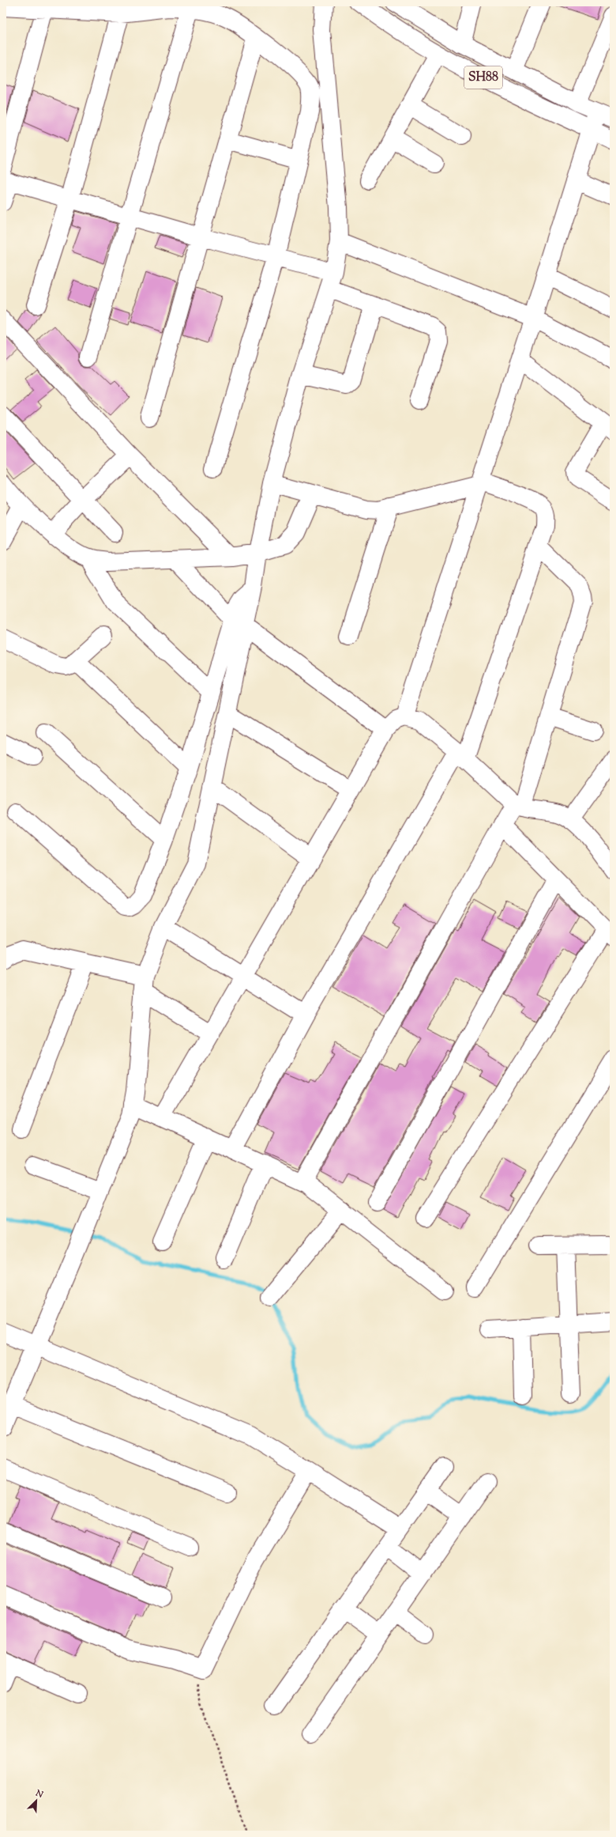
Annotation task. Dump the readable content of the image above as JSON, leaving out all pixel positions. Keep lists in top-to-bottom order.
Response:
{
  "streets": {
    "street": ["SH88"]
  },
  "north": "top right"
}
